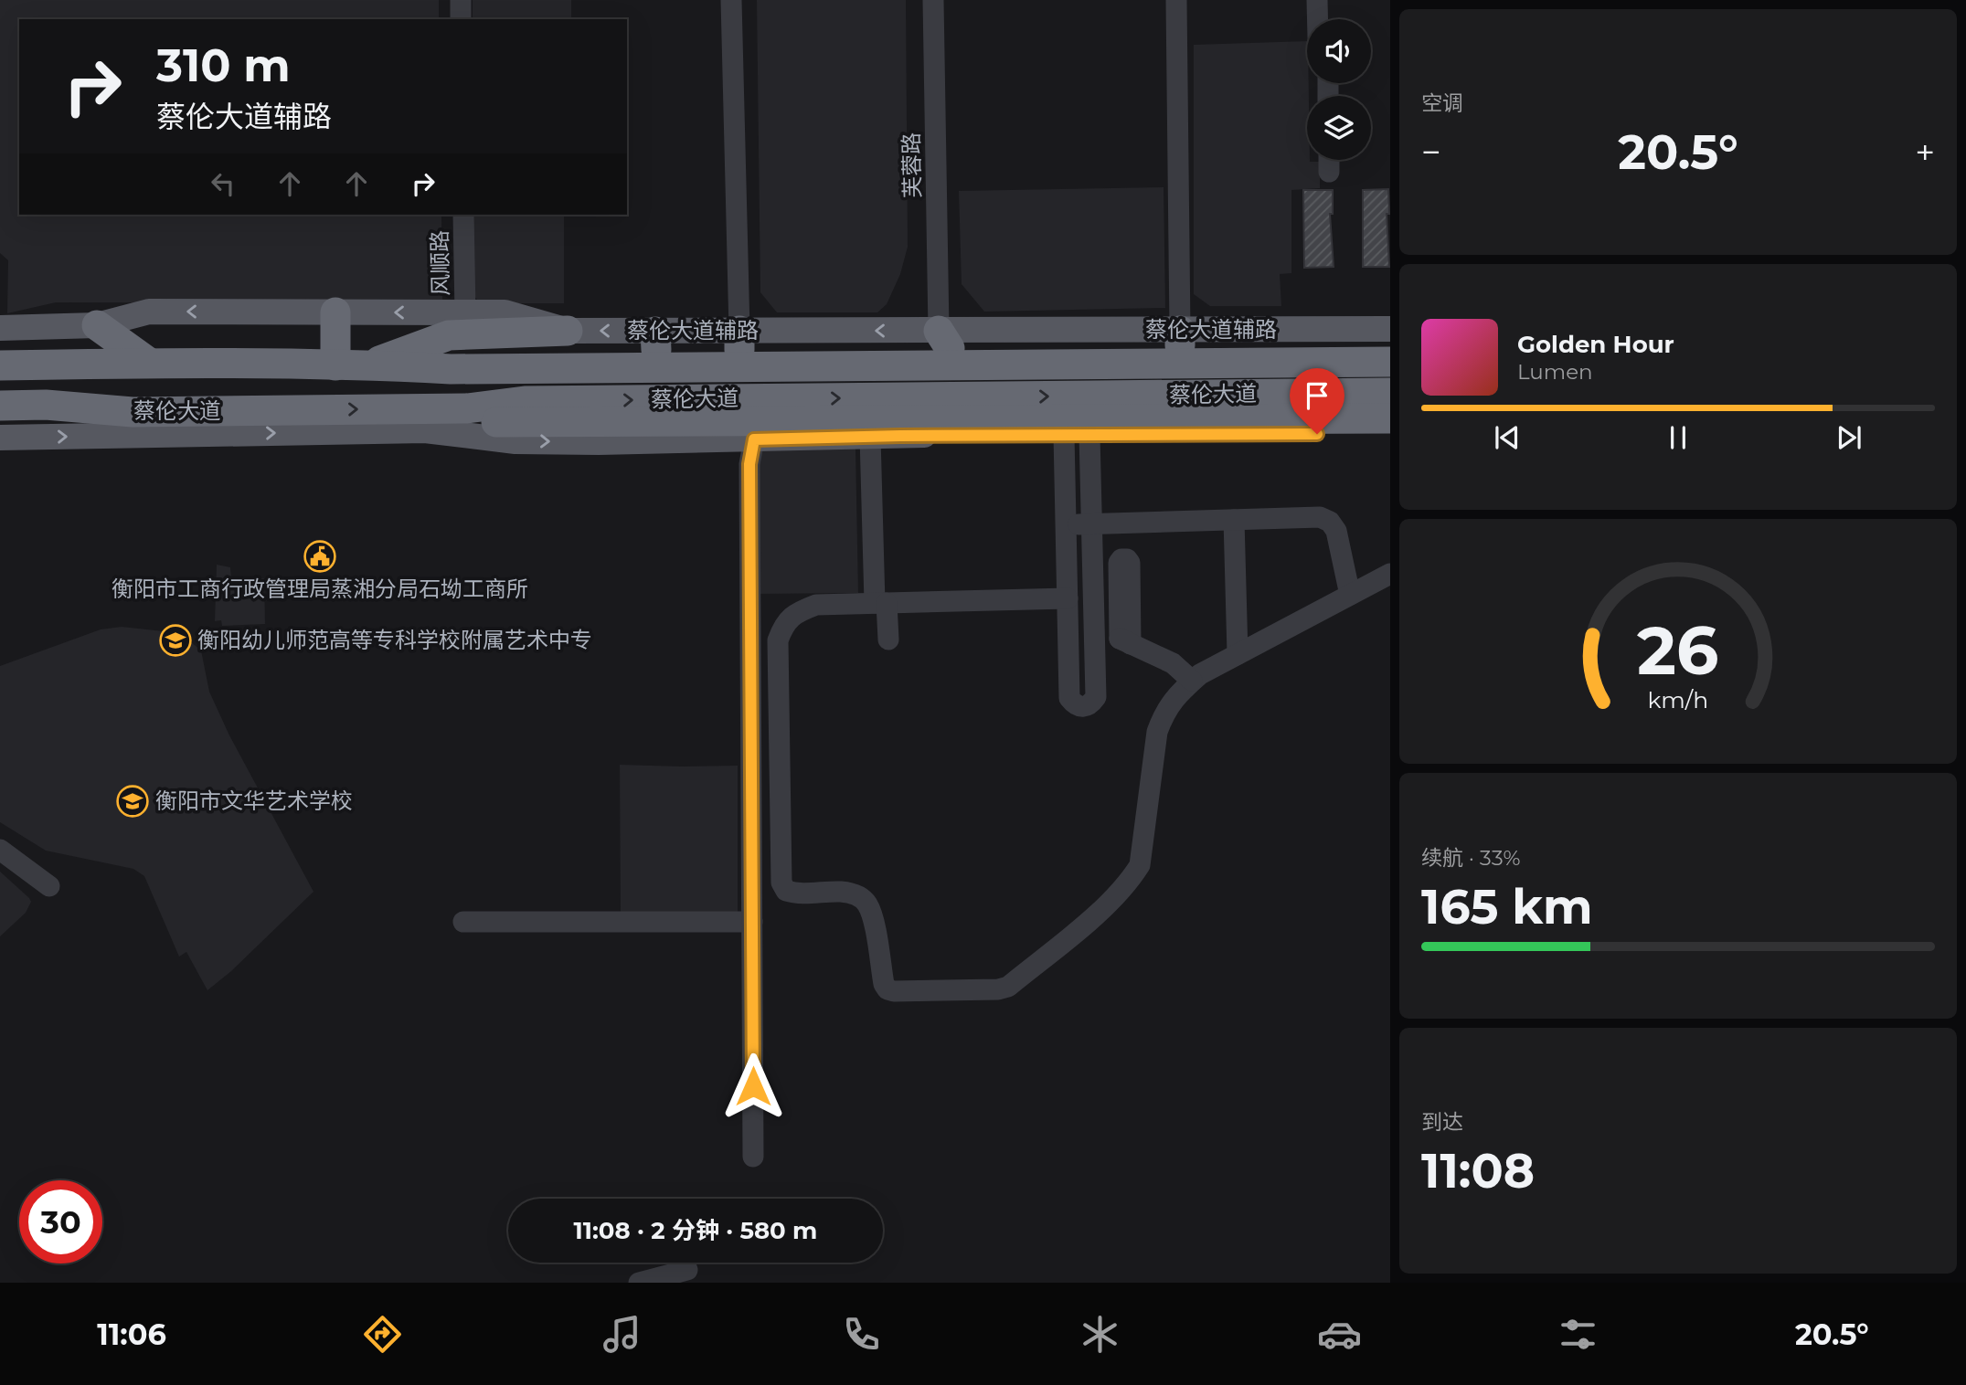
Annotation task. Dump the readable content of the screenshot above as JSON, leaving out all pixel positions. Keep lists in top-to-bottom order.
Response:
{
  "streets": {
    "highway": ["蔡伦大道"],
    "main road": ["蔡伦大道辅路"],
    "street": ["芙蓉路", "风顺路"]
  },
  "crossings": [
    ["风顺路", "蔡伦大道辅路"]
  ],
  "places": {
    "public building": ["衡阳市工商行政管理局蒸湘分局石坳工商所"],
    "school or university": ["衡阳幼儿师范高等专科学校附属艺术中专", "衡阳市文华艺术学校"]
  },
  "page": {
    "tile": [
      "空调",
      ["续航 · 33%", "165 km"],
      ["到达", "11:08"]
    ],
    "turn": ["310 m", "蔡伦大道辅路"],
    "heat": ["−", "20.5°", "+"],
    "song": ["Golden Hour", "Lumen"],
    "limit": "30",
    "trip": "11:08 · 2 分钟 · 580 m",
    "tabs": ["11:06", "20.5°"],
    "gauge": ["26", "km/h"]
  }
}
